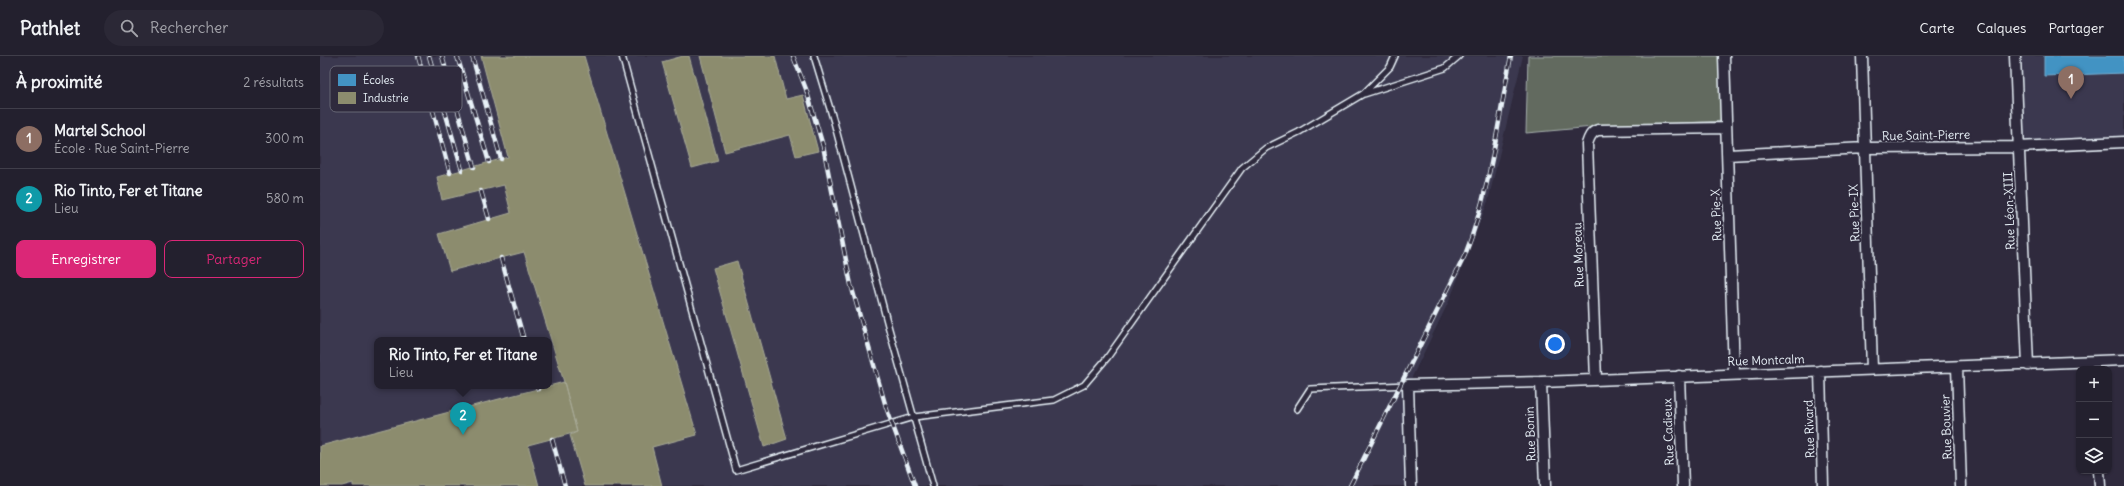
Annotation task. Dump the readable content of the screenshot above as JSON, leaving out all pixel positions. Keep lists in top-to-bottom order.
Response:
{
  "streets": {
    "street": [
      "Rue Saint-Pierre",
      "Rue Léon-XIII",
      "Rue Pie-IX",
      "Rue Pie-X",
      "Rue Moreau",
      "Rue Montcalm",
      "Rue Bouvier",
      "Rue Rivard",
      "Rue Cadieux",
      "Rue Bonin"
    ]
  },
  "crossings": [
    ["Rue Saint-Pierre", "Rue Léon-XIII"],
    ["Rue Saint-Pierre", "Rue Pie-IX"],
    ["Rue Saint-Pierre", "Rue Pie-X"],
    ["Rue Léon-XIII", "Rue Montcalm"],
    ["Rue Pie-IX", "Rue Montcalm"],
    ["Rue Pie-X", "Rue Moreau"],
    ["Rue Pie-X", "Rue Montcalm"],
    ["Rue Moreau", "Rue Montcalm"],
    ["Rue Montcalm", "Rue Bouvier"],
    ["Rue Montcalm", "Rue Rivard"],
    ["Rue Montcalm", "Rue Cadieux"],
    ["Rue Montcalm", "Rue Bonin"]
  ],
  "legend": ["Écoles", "Industrie"],
  "page": {
    "header": "Pathlet",
    "search": "Rechercher",
    "nav": ["Carte", "Calques", "Partager"],
    "heading": ["À proximité", "2 résultats"],
    "pins": ["1", "2"],
    "list": [
      {
        "mark": "1",
        "name": "Martel School",
        "note": "École · Rue Saint-Pierre",
        "value": "300 m"
      },
      {
        "mark": "2",
        "name": "Rio Tinto, Fer et Titane",
        "note": "Lieu",
        "value": "580 m"
      }
    ],
    "buttons": ["Enregistrer", "Partager"],
    "popup": ["Rio Tinto, Fer et Titane", "Lieu"],
    "map_buttons": ["+", "−"]
  }
}
